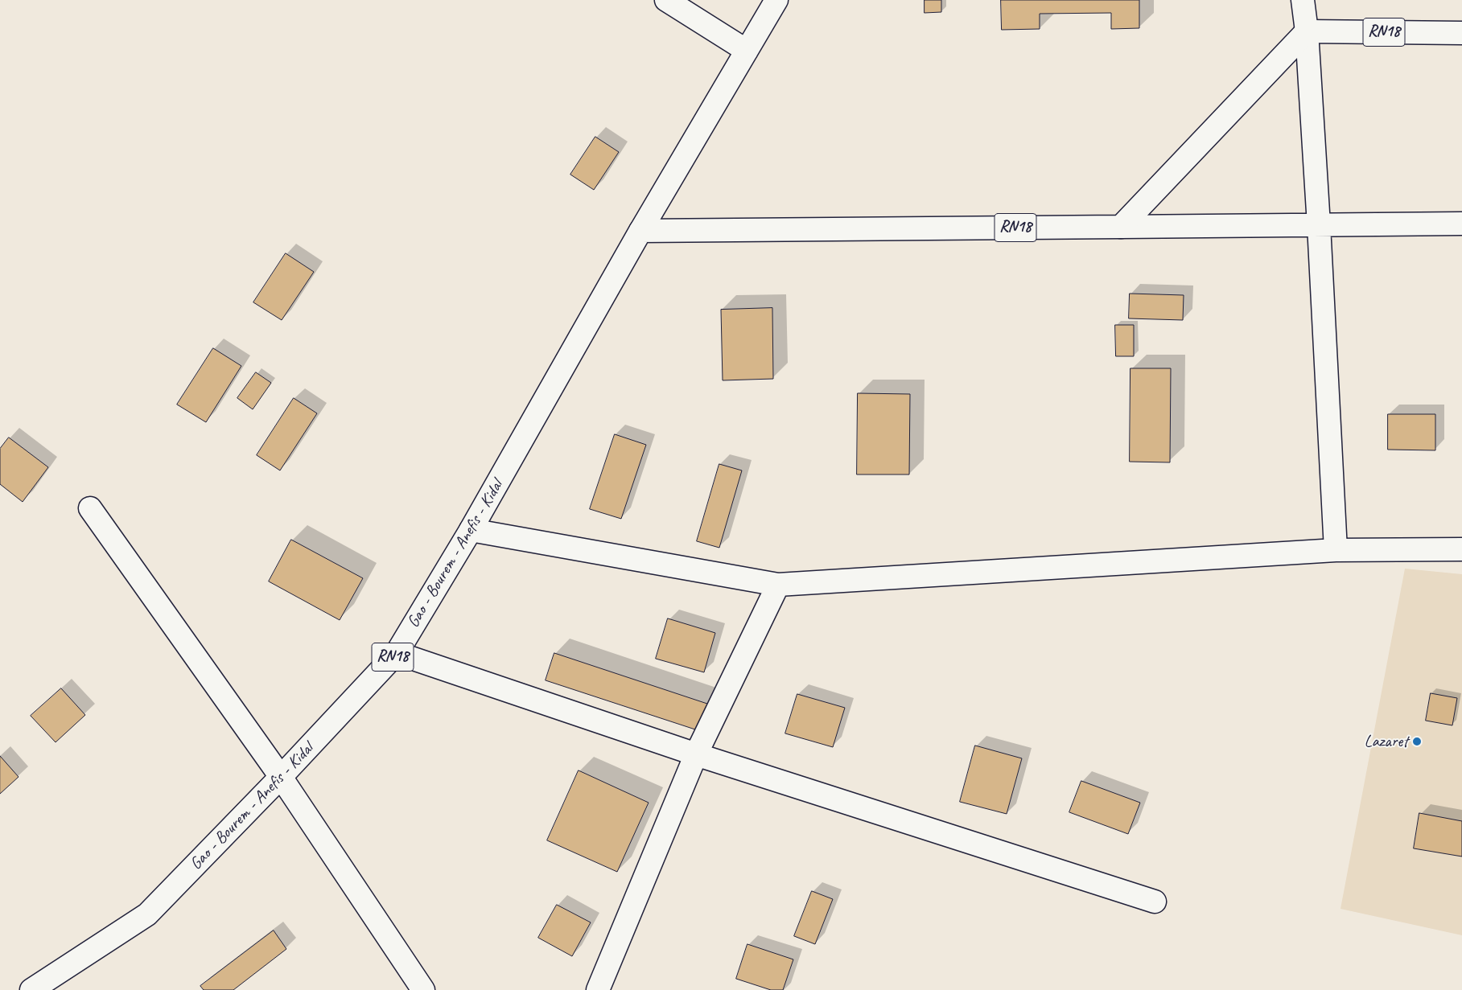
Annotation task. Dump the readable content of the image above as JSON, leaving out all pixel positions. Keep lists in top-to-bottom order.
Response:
{
  "streets": {
    "street": ["RN18", "Gao - Bourem - Anefis - Kidal"]
  },
  "crossings": [
    ["RN18", "Gao - Bourem - Anefis - Kidal"]
  ],
  "places": ["Lazaret"]
}
